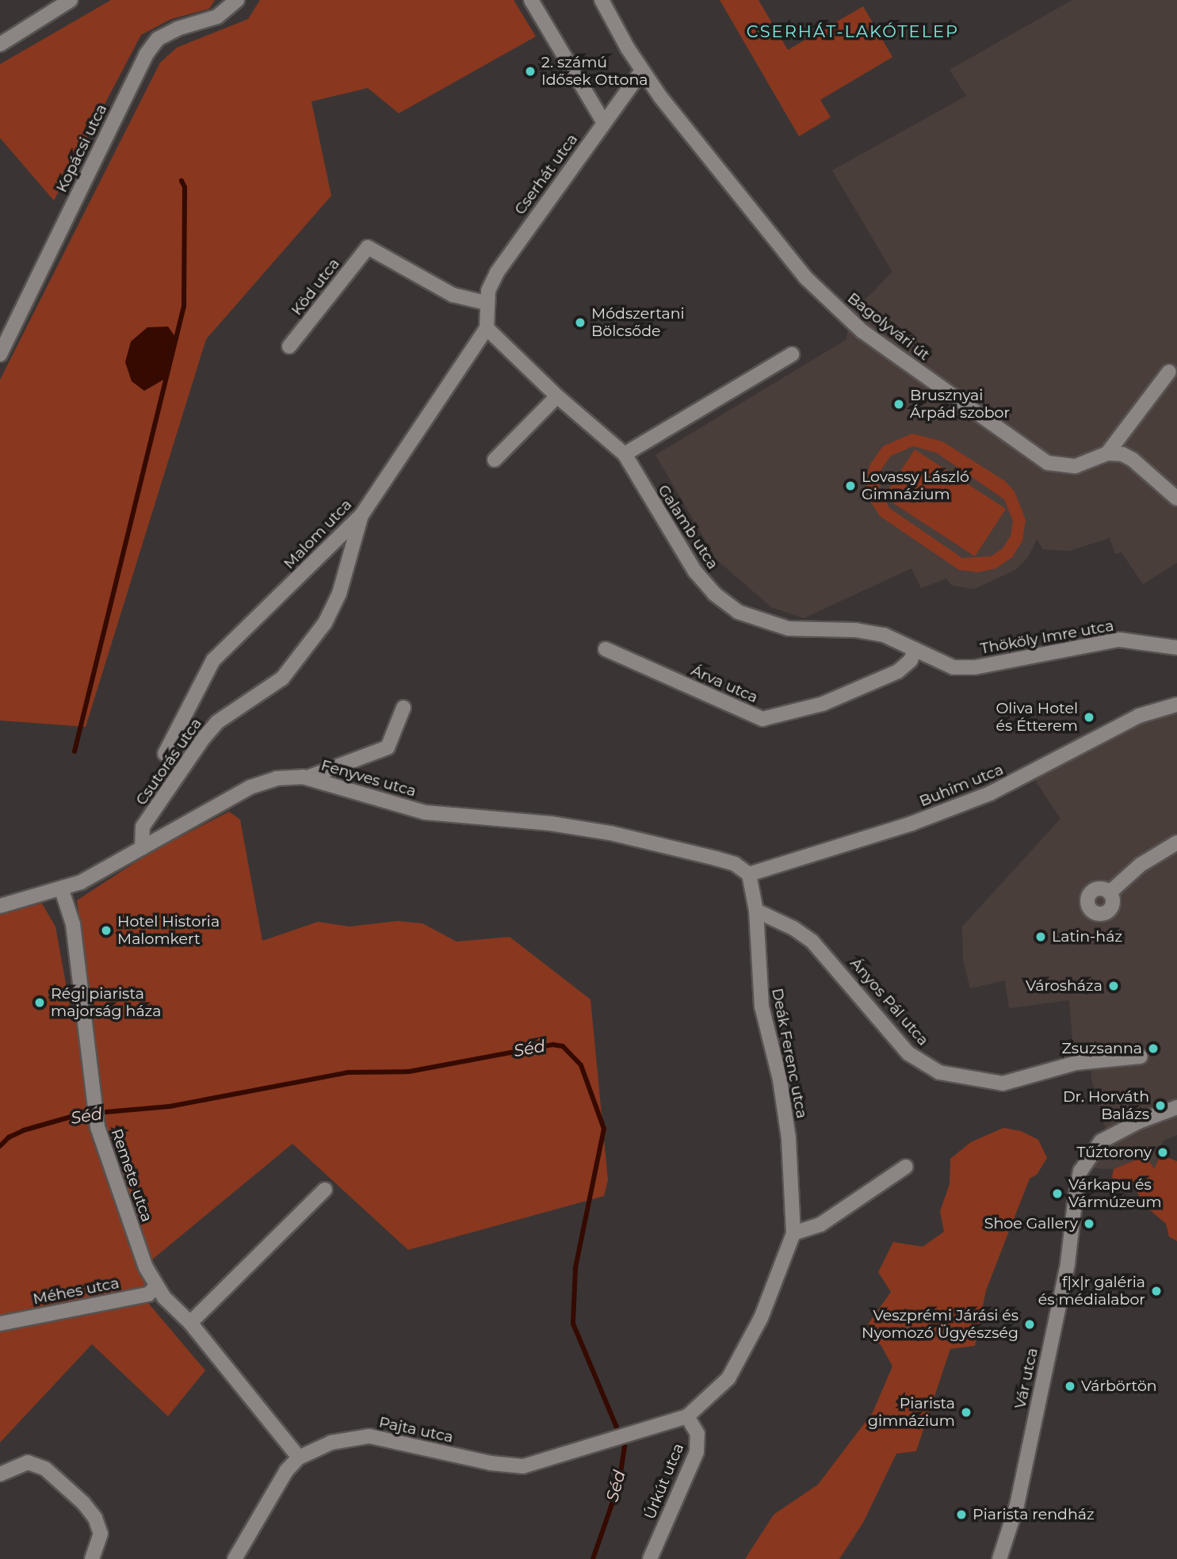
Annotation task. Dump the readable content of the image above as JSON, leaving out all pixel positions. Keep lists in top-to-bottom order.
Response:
{
  "streets": {
    "street": [
      "Kopácsi utca",
      "Cserhát utca",
      "Köd utca",
      "Bagolyvári út",
      "Galamb utca",
      "Malom utca",
      "Thököly Imre utca",
      "Árva utca",
      "Csutorás utca",
      "Fenyves utca",
      "Buhim utca",
      "Ányos Pál utca",
      "Deák Ferenc utca",
      "Remete utca",
      "Méhes utca",
      "Vár utca",
      "Pajta utca",
      "Úrkút utca"
    ]
  },
  "crossings": [
    ["Cserhát utca", "Köd utca"],
    ["Cserhát utca", "Bagolyvári út"],
    ["Galamb utca", "Malom utca"],
    ["Galamb utca", "Thököly Imre utca"],
    ["Galamb utca", "Árva utca"],
    ["Malom utca", "Csutorás utca"],
    ["Thököly Imre utca", "Árva utca"],
    ["Csutorás utca", "Fenyves utca"],
    ["Fenyves utca", "Buhim utca"],
    ["Fenyves utca", "Deák Ferenc utca"],
    ["Fenyves utca", "Remete utca"],
    ["Buhim utca", "Deák Ferenc utca"],
    ["Ányos Pál utca", "Deák Ferenc utca"],
    ["Deák Ferenc utca", "Pajta utca"],
    ["Deák Ferenc utca", "Úrkút utca"],
    ["Remete utca", "Méhes utca"],
    ["Remete utca", "Pajta utca"]
  ],
  "districts": ["CSERHÁT-LAKÓTELEP"],
  "water": ["Séd"],
  "places": [
    "2. számú Idősek Ottona",
    "Módszertani Bölcsőde",
    "Brusznyai Árpád szobor",
    "Lovassy László Gimnázium",
    "Oliva Hotel és Étterem",
    "Hotel Historia Malomkert",
    "Latin-ház",
    "Városháza",
    "Régi piarista majorság háza",
    "Zsuzsanna",
    "Dr. Horváth Balázs",
    "Tűztorony",
    "Várkapu és Vármúzeum",
    "Shoe Gallery",
    "f|x|r galéria és médialabor",
    "Veszprémi Járási és Nyomozó Ügyészség",
    "Várbörtön",
    "Piarista gimnázium",
    "Piarista rendház"
  ]
}
